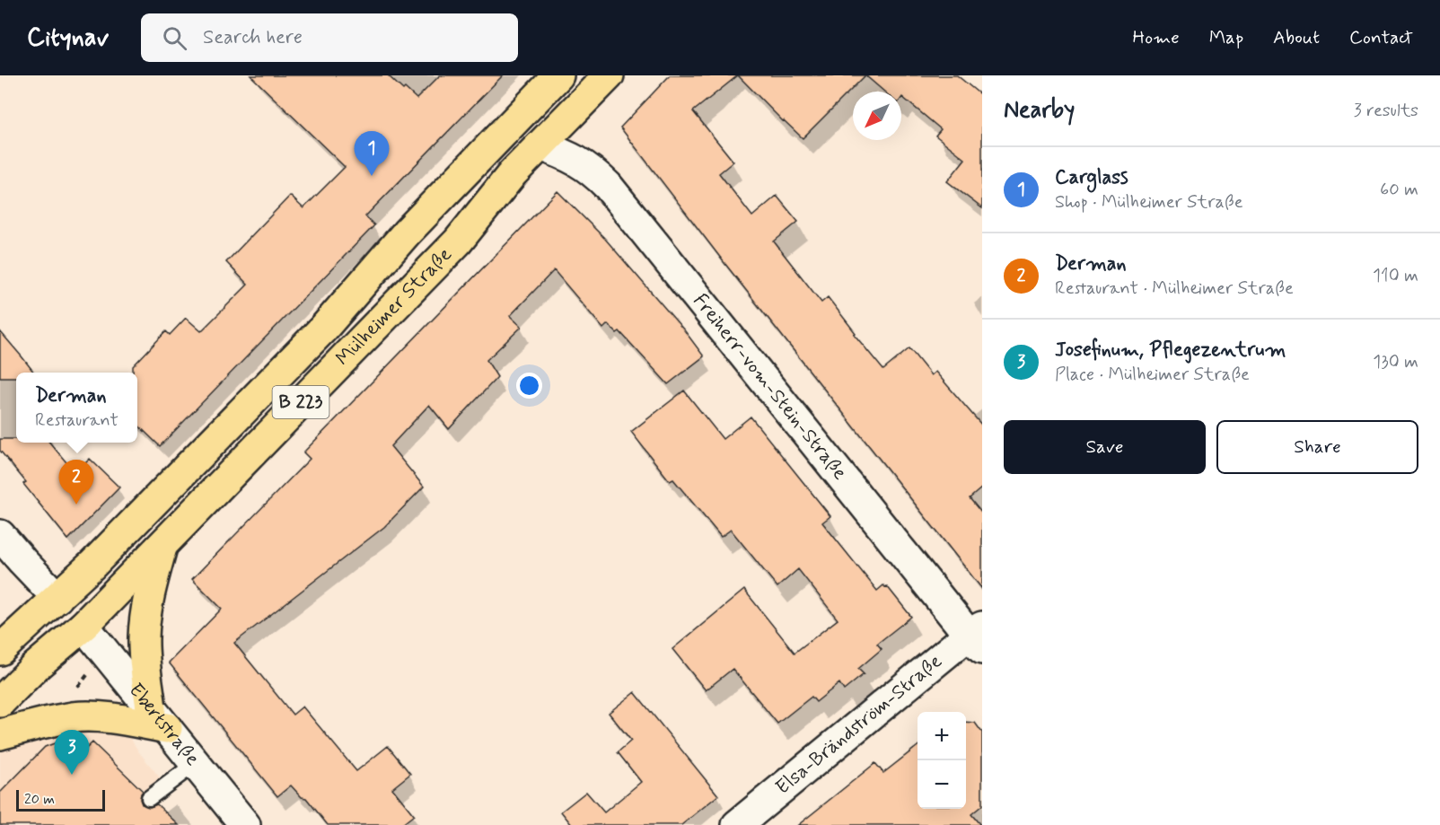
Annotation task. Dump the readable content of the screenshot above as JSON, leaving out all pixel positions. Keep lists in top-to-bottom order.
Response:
{
  "streets": {
    "main road": ["Mülheimer Straße", "B 223"],
    "street": ["Freiherr-vom-Stein-Straße", "Elsa-Brändström-Straße", "Ebertstraße"]
  },
  "crossings": [
    ["Mülheimer Straße", "Freiherr-vom-Stein-Straße"],
    ["Mülheimer Straße", "Ebertstraße"],
    ["Freiherr-vom-Stein-Straße", "Elsa-Brändström-Straße"]
  ],
  "scale_bar": "20 m",
  "north": "bottom left",
  "page": {
    "header": "Citynav",
    "search": "Search here",
    "nav": [
      "Home",
      "Map",
      "About",
      "Contact"
    ],
    "heading": ["Nearby", "3 results"],
    "pins": ["1", "2", "3"],
    "list": [
      {
        "mark": "1",
        "name": "Carglass",
        "note": "Shop · Mülheimer Straße",
        "value": "60 m"
      },
      {
        "mark": "2",
        "name": "Derman",
        "note": "Restaurant · Mülheimer Straße",
        "value": "110 m"
      },
      {
        "mark": "3",
        "name": "Josefinum, Pflegezentrum",
        "note": "Place · Mülheimer Straße",
        "value": "130 m"
      }
    ],
    "popup": ["Derman", "Restaurant"],
    "buttons": ["Save", "Share"],
    "map_buttons": ["+", "−"],
    "scale": "20 m"
  }
}
